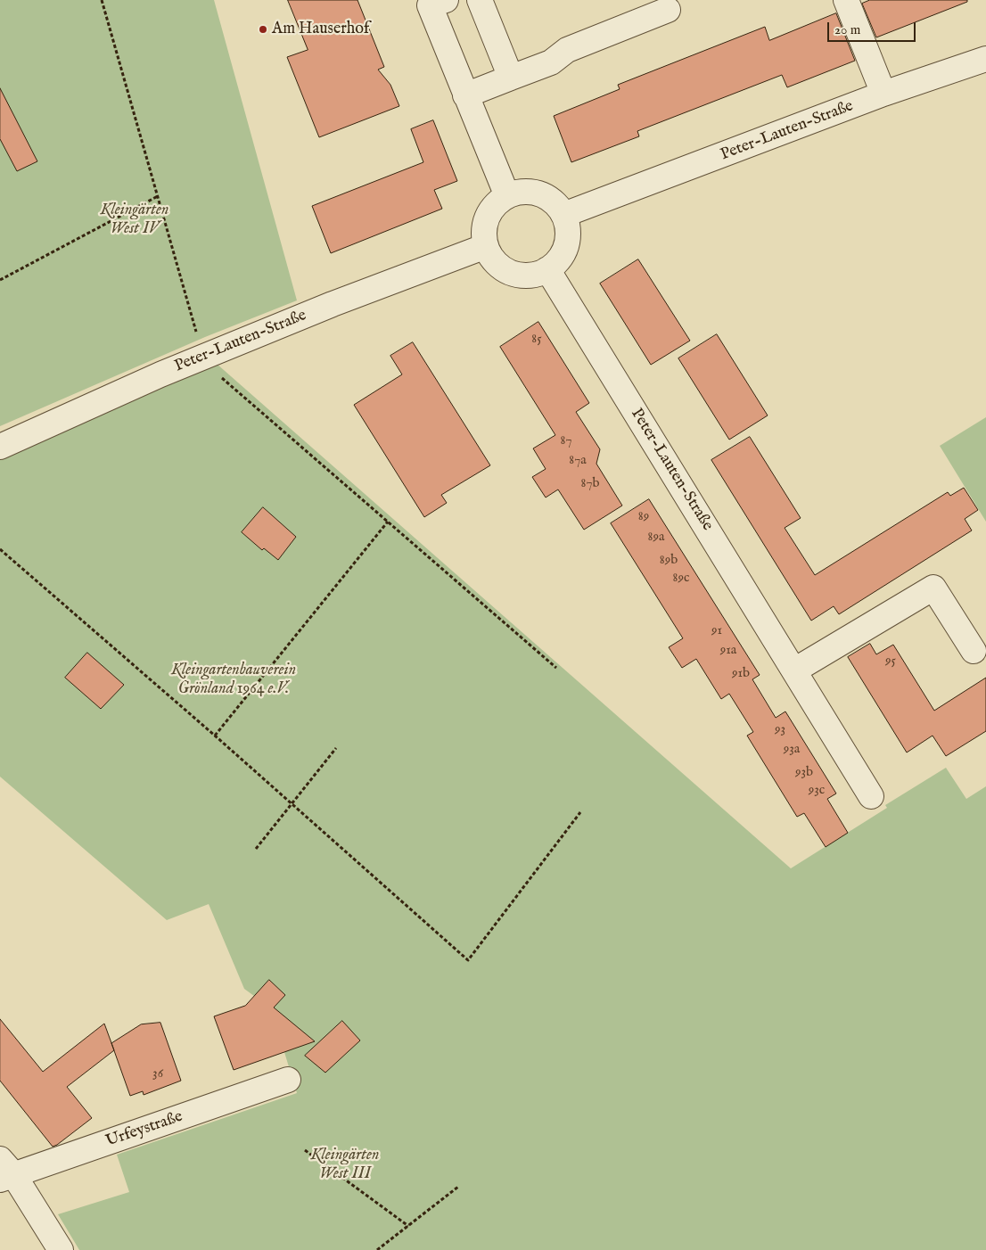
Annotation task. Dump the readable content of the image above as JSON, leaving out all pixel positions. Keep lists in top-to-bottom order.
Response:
{
  "streets": {
    "street": ["Peter-Lauten-Straße", "Urfeystraße"]
  },
  "parks": ["Kleingärten West IV", "Kleingartenbauverein Grönland 1964 e.V.", "Kleingärten West III"],
  "places": ["Am Hauserhof"],
  "house_numbers": [
    "85",
    "87",
    "87a",
    "87b",
    "89",
    "89a",
    "89b",
    "89c",
    "91",
    "91a",
    "95",
    "91b",
    "93",
    "93a",
    "93b",
    "93c",
    "36"
  ],
  "scale_bar": "20 m"
}
